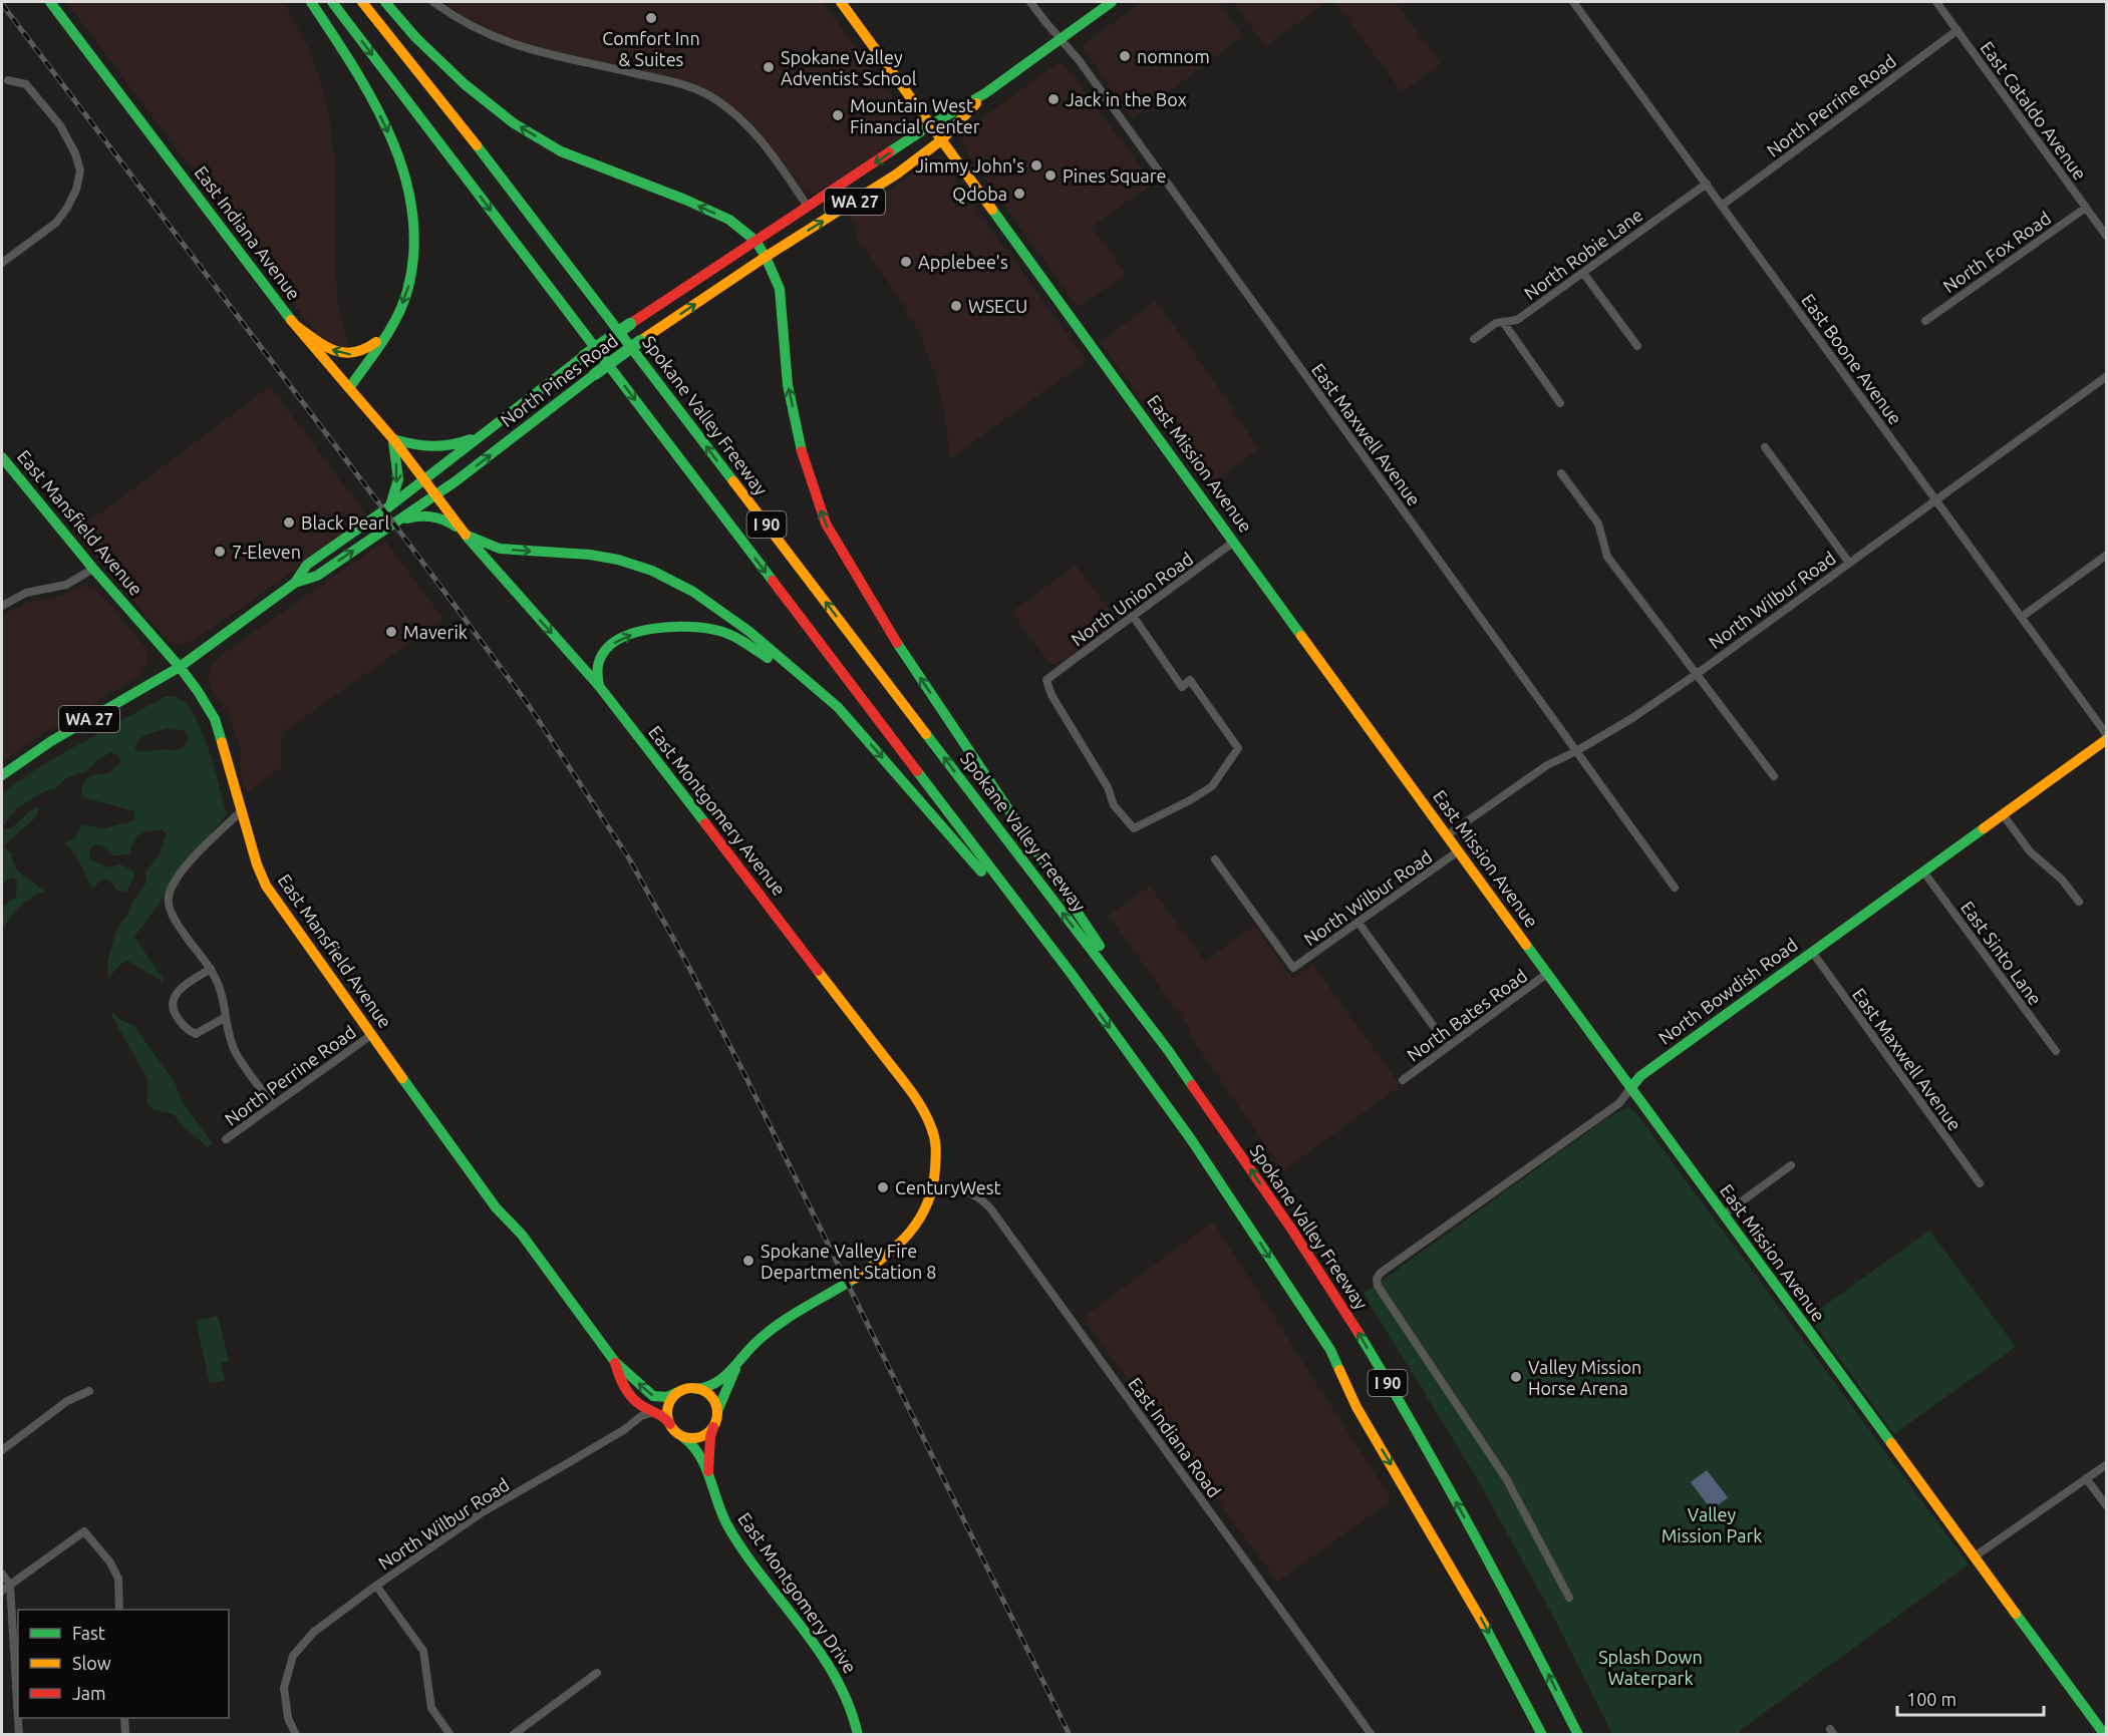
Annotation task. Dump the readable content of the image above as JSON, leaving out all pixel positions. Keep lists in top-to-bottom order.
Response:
{
  "streets": {
    "main road": [
      "WA 27",
      "East Indiana Avenue",
      "North Pines Road",
      "Spokane Valley Freeway",
      "East Mission Avenue",
      "East Mansfield Avenue",
      "I 90",
      "East Montgomery Avenue",
      "North Bowdish Road",
      "East Montgomery Drive"
    ],
    "street": [
      "North Perrine Road",
      "East Cataldo Avenue",
      "North Fox Road",
      "North Robie Lane",
      "East Boone Avenue",
      "East Maxwell Avenue",
      "North Union Road",
      "North Wilbur Road",
      "East Sinto Lane",
      "North Bates Road",
      "East Indiana Road"
    ]
  },
  "crossings": [
    ["North Perrine Road", "East Cataldo Avenue"],
    ["North Perrine Road", "East Boone Avenue"],
    ["North Perrine Road", "East Mansfield Avenue"],
    ["East Cataldo Avenue", "North Fox Road"],
    ["East Indiana Avenue", "North Pines Road"],
    ["East Indiana Avenue", "East Montgomery Avenue"],
    ["North Robie Lane", "East Boone Avenue"],
    ["East Boone Avenue", "North Wilbur Road"],
    ["North Pines Road", "East Maxwell Avenue"],
    ["North Pines Road", "East Mission Avenue"],
    ["North Pines Road", "East Mansfield Avenue"],
    ["North Pines Road", "East Montgomery Avenue"],
    ["East Maxwell Avenue", "North Wilbur Road"],
    ["East Maxwell Avenue", "North Bowdish Road"],
    ["East Mission Avenue", "North Union Road"],
    ["East Mission Avenue", "North Wilbur Road"],
    ["East Mission Avenue", "North Bowdish Road"],
    ["East Mission Avenue", "North Bates Road"],
    ["East Mansfield Avenue", "North Wilbur Road"],
    ["East Mansfield Avenue", "East Montgomery Drive"],
    ["East Montgomery Avenue", "East Indiana Road"],
    ["East Sinto Lane", "North Bowdish Road"]
  ],
  "parks": ["Valley Mission Park", "Splash Down Waterpark"],
  "places": [
    "Comfort Inn & Suites",
    "nomnom",
    "Spokane Valley Adventist School",
    "Jack in the Box",
    "Mountain West Financial Center",
    "Jimmy John's",
    "Pines Square",
    "Qdoba",
    "Applebee's",
    "WSECU",
    "Black Pearl",
    "7-Eleven",
    "Maverik",
    "CenturyWest",
    "Spokane Valley Fire Department Station 8",
    "Valley Mission Horse Arena"
  ],
  "legend": ["Fast", "Slow", "Jam"],
  "scale_bar": "100 m"
}
